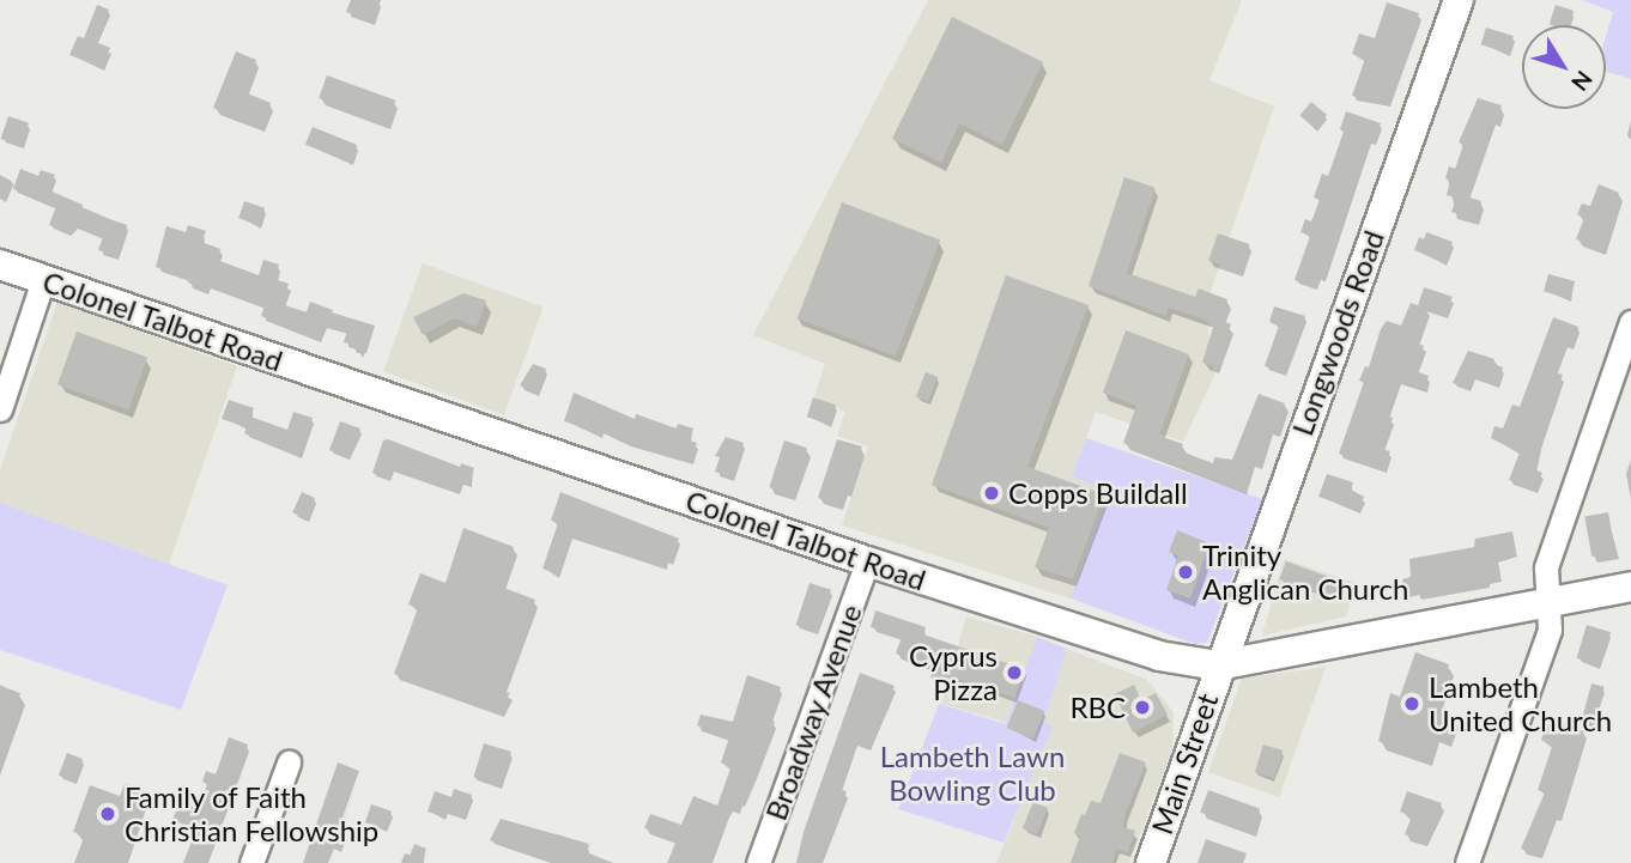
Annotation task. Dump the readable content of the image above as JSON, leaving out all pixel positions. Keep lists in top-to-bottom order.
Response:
{
  "streets": {
    "main road": ["Colonel Talbot Road", "Longwoods Road", "Main Street"],
    "street": ["Broadway Avenue"]
  },
  "crossings": [
    ["Colonel Talbot Road", "Longwoods Road"],
    ["Colonel Talbot Road", "Broadway Avenue"],
    ["Colonel Talbot Road", "Main Street"],
    ["Longwoods Road", "Main Street"]
  ],
  "parks": ["Lambeth Lawn Bowling Club"],
  "places": [
    "Copps Buildall",
    "Trinity Anglican Church",
    "Cyprus Pizza",
    "Lambeth United Church",
    "RBC",
    "Family of Faith Christian Fellowship"
  ],
  "north": "bottom right"
}
